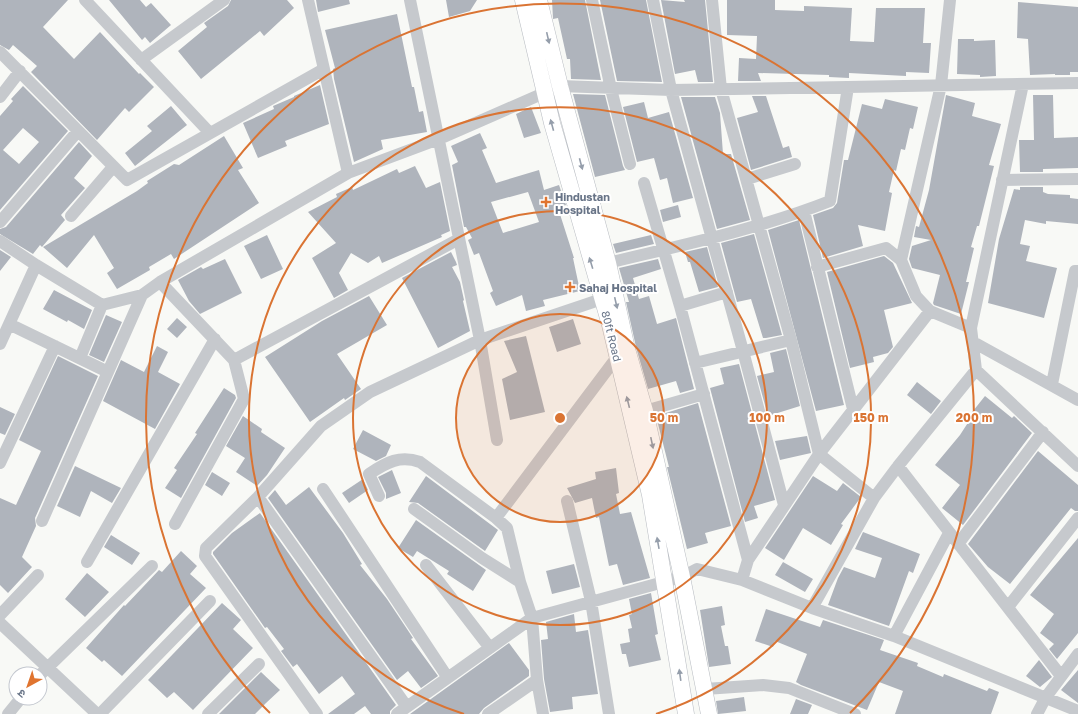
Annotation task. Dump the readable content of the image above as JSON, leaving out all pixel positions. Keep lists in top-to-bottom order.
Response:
{
  "streets": {
    "main road": ["80ft Road"]
  },
  "places": {
    "health": ["Hindustan Hospital", "Sahaj Hospital"]
  },
  "north": "bottom left",
  "rings": [
    "50 m",
    "100 m",
    "150 m",
    "200 m"
  ]
}
